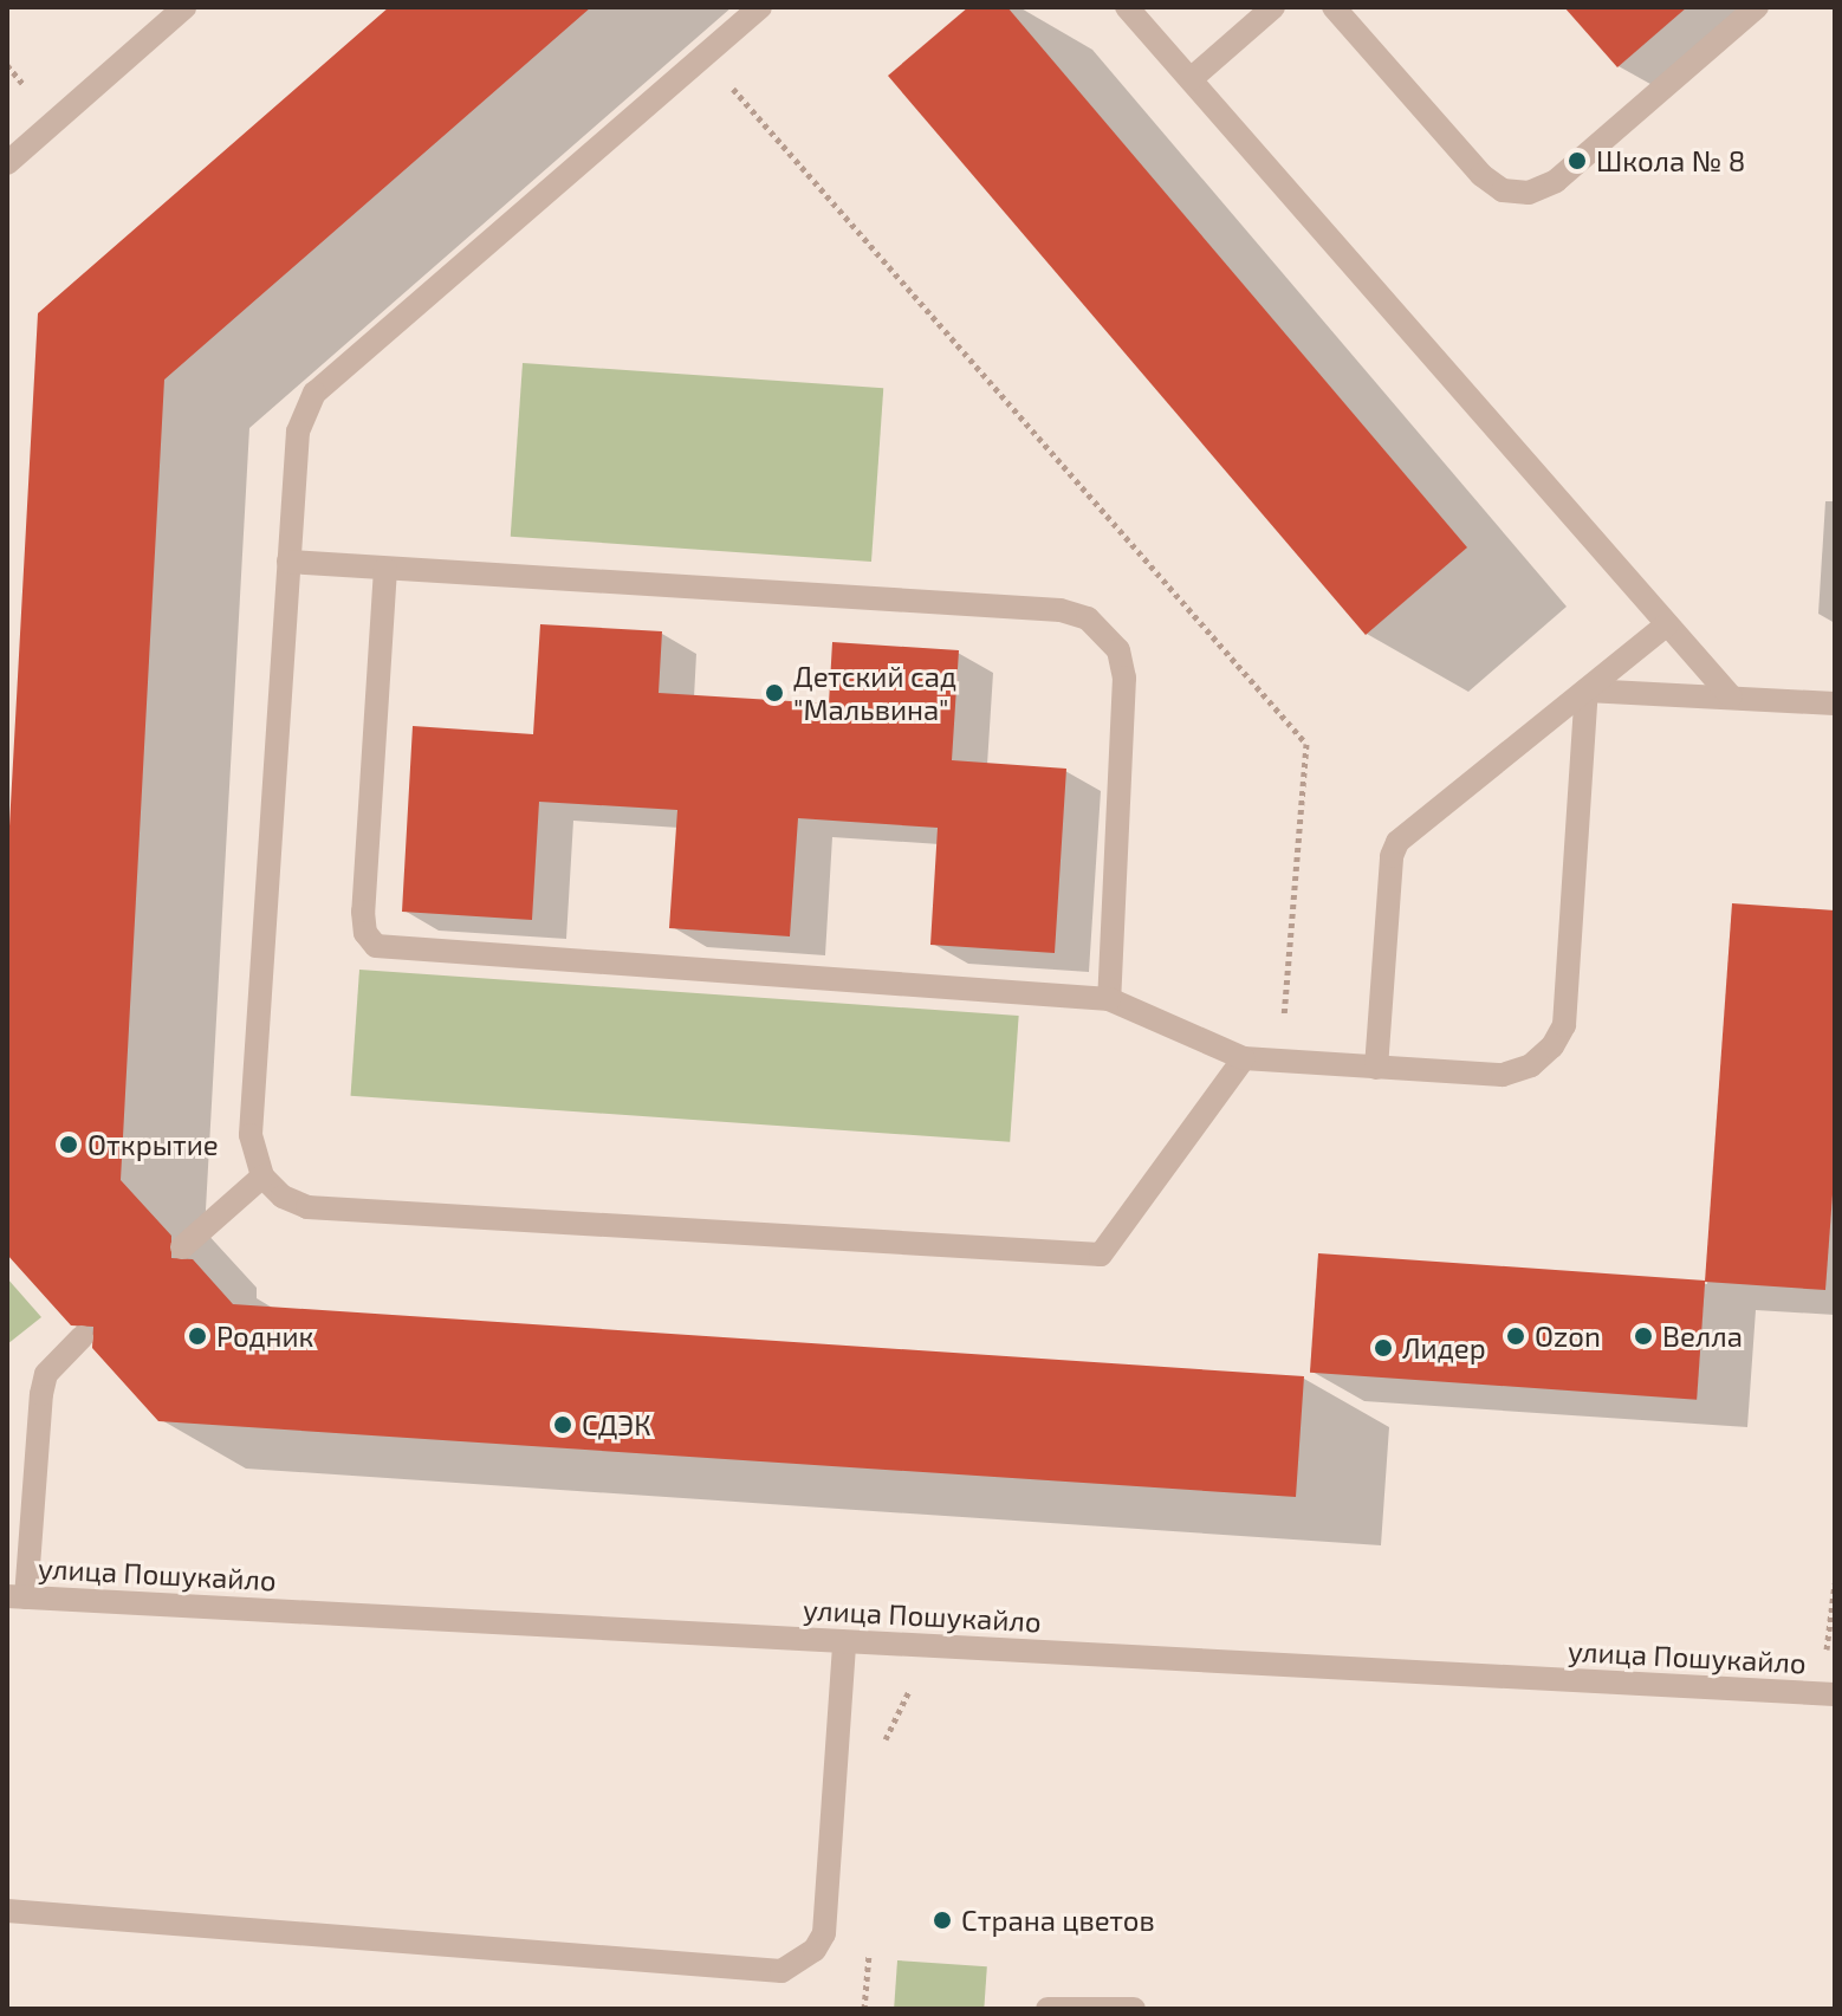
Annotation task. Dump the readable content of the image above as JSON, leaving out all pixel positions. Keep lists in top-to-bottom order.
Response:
{
  "streets": {
    "street": ["улица Пошукайло"]
  },
  "places": [
    "Школа № 8",
    "Детский сад \"Мальвина\"",
    "Открытие",
    "Родник",
    "Ozon",
    "Велла",
    "Лидер",
    "СДЭК",
    "Страна цветов"
  ]
}
